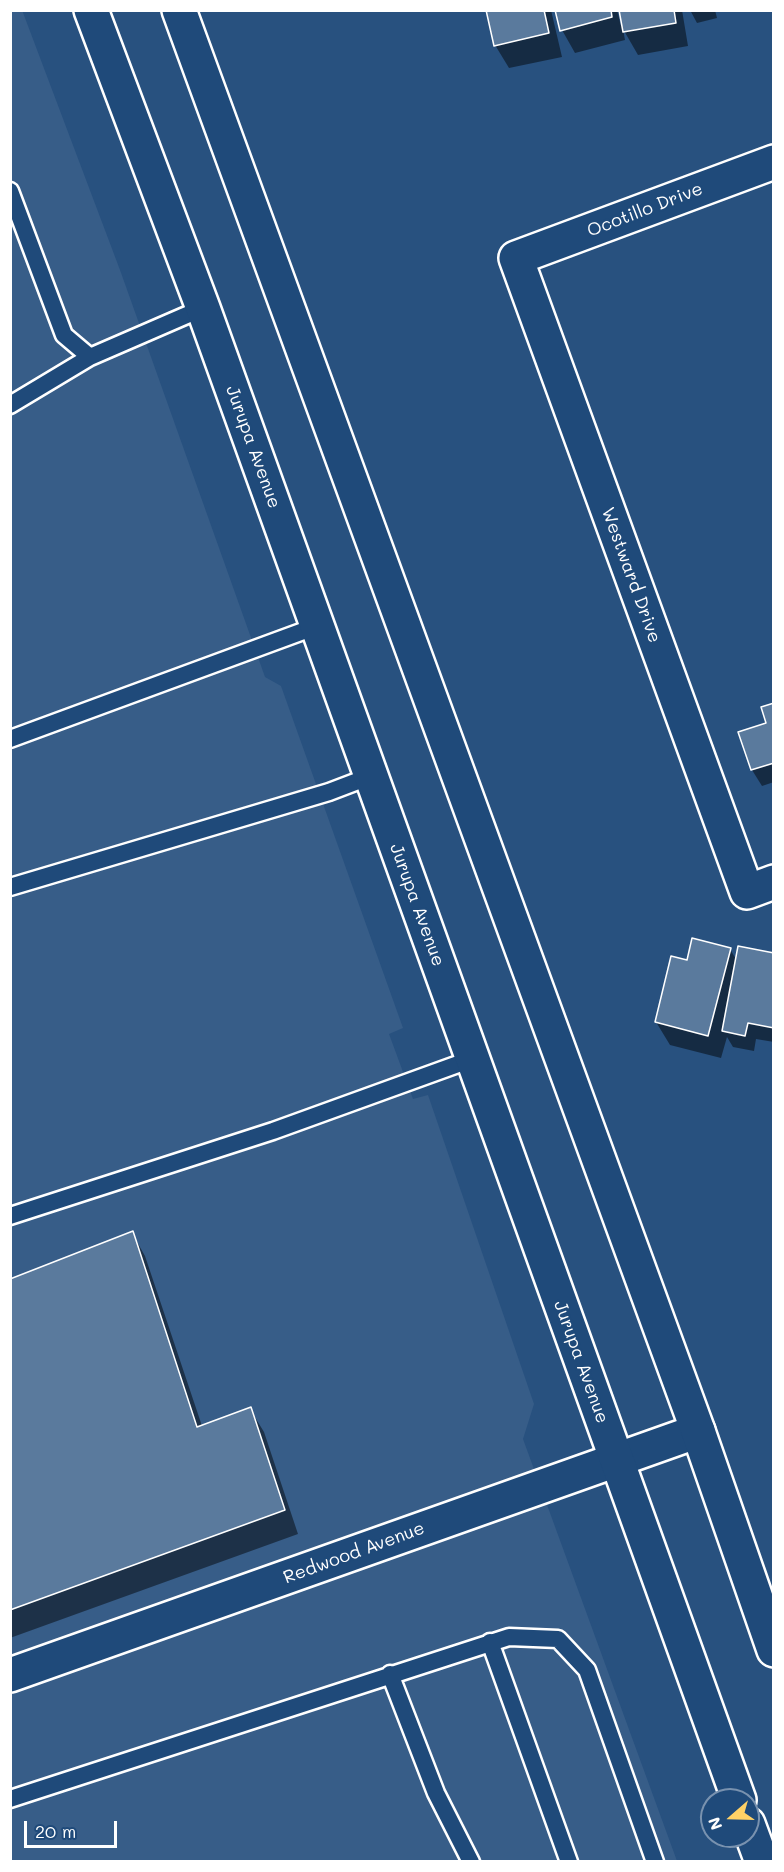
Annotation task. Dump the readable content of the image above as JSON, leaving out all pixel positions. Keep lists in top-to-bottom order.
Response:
{
  "streets": {
    "main road": [
      "Ocotillo Drive",
      "Jurupa Avenue",
      "Westward Drive",
      "Redwood Avenue"
    ]
  },
  "crossings": [
    ["Ocotillo Drive", "Westward Drive"],
    ["Jurupa Avenue", "Redwood Avenue"]
  ],
  "scale_bar": "20 m",
  "north": "left"
}
